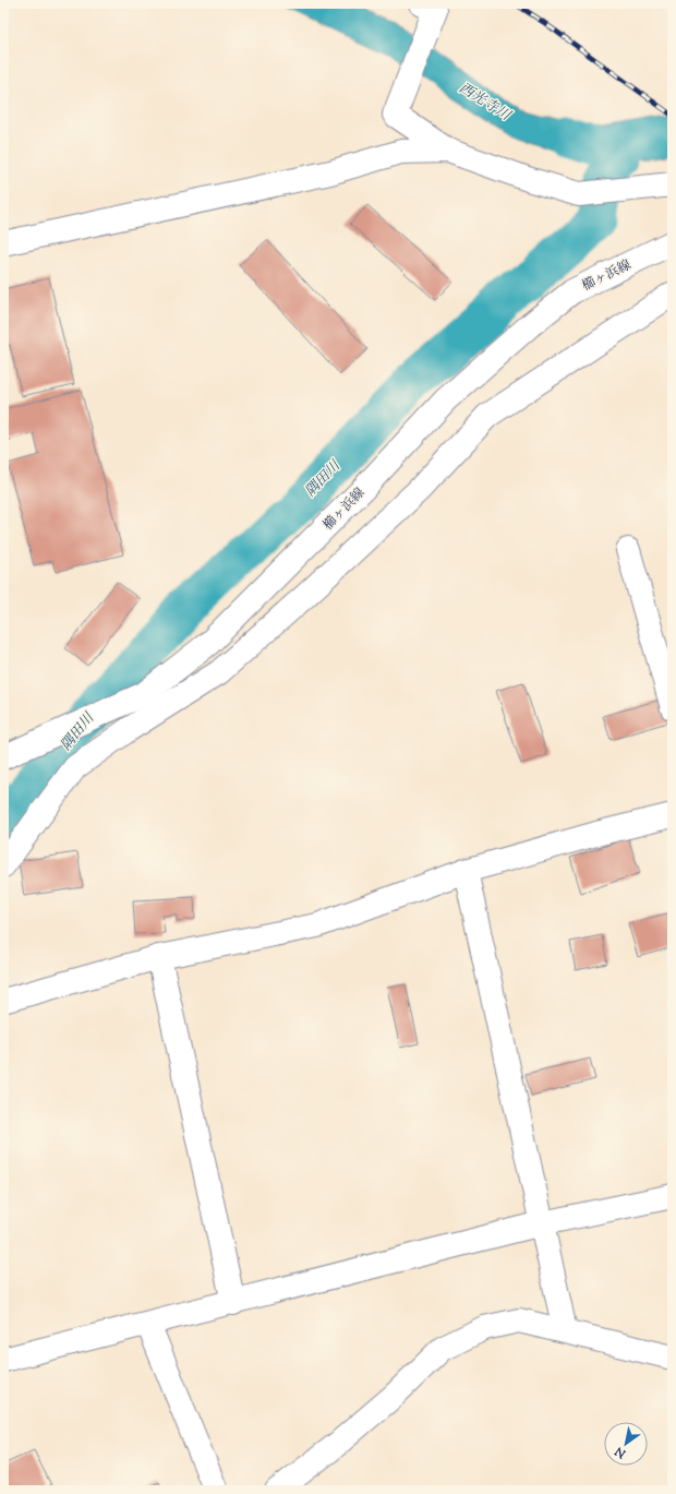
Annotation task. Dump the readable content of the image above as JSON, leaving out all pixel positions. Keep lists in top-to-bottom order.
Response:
{
  "streets": {
    "street": ["櫛ヶ浜線"]
  },
  "water": ["西光寺川", "隅田川"],
  "north": "bottom left"
}
